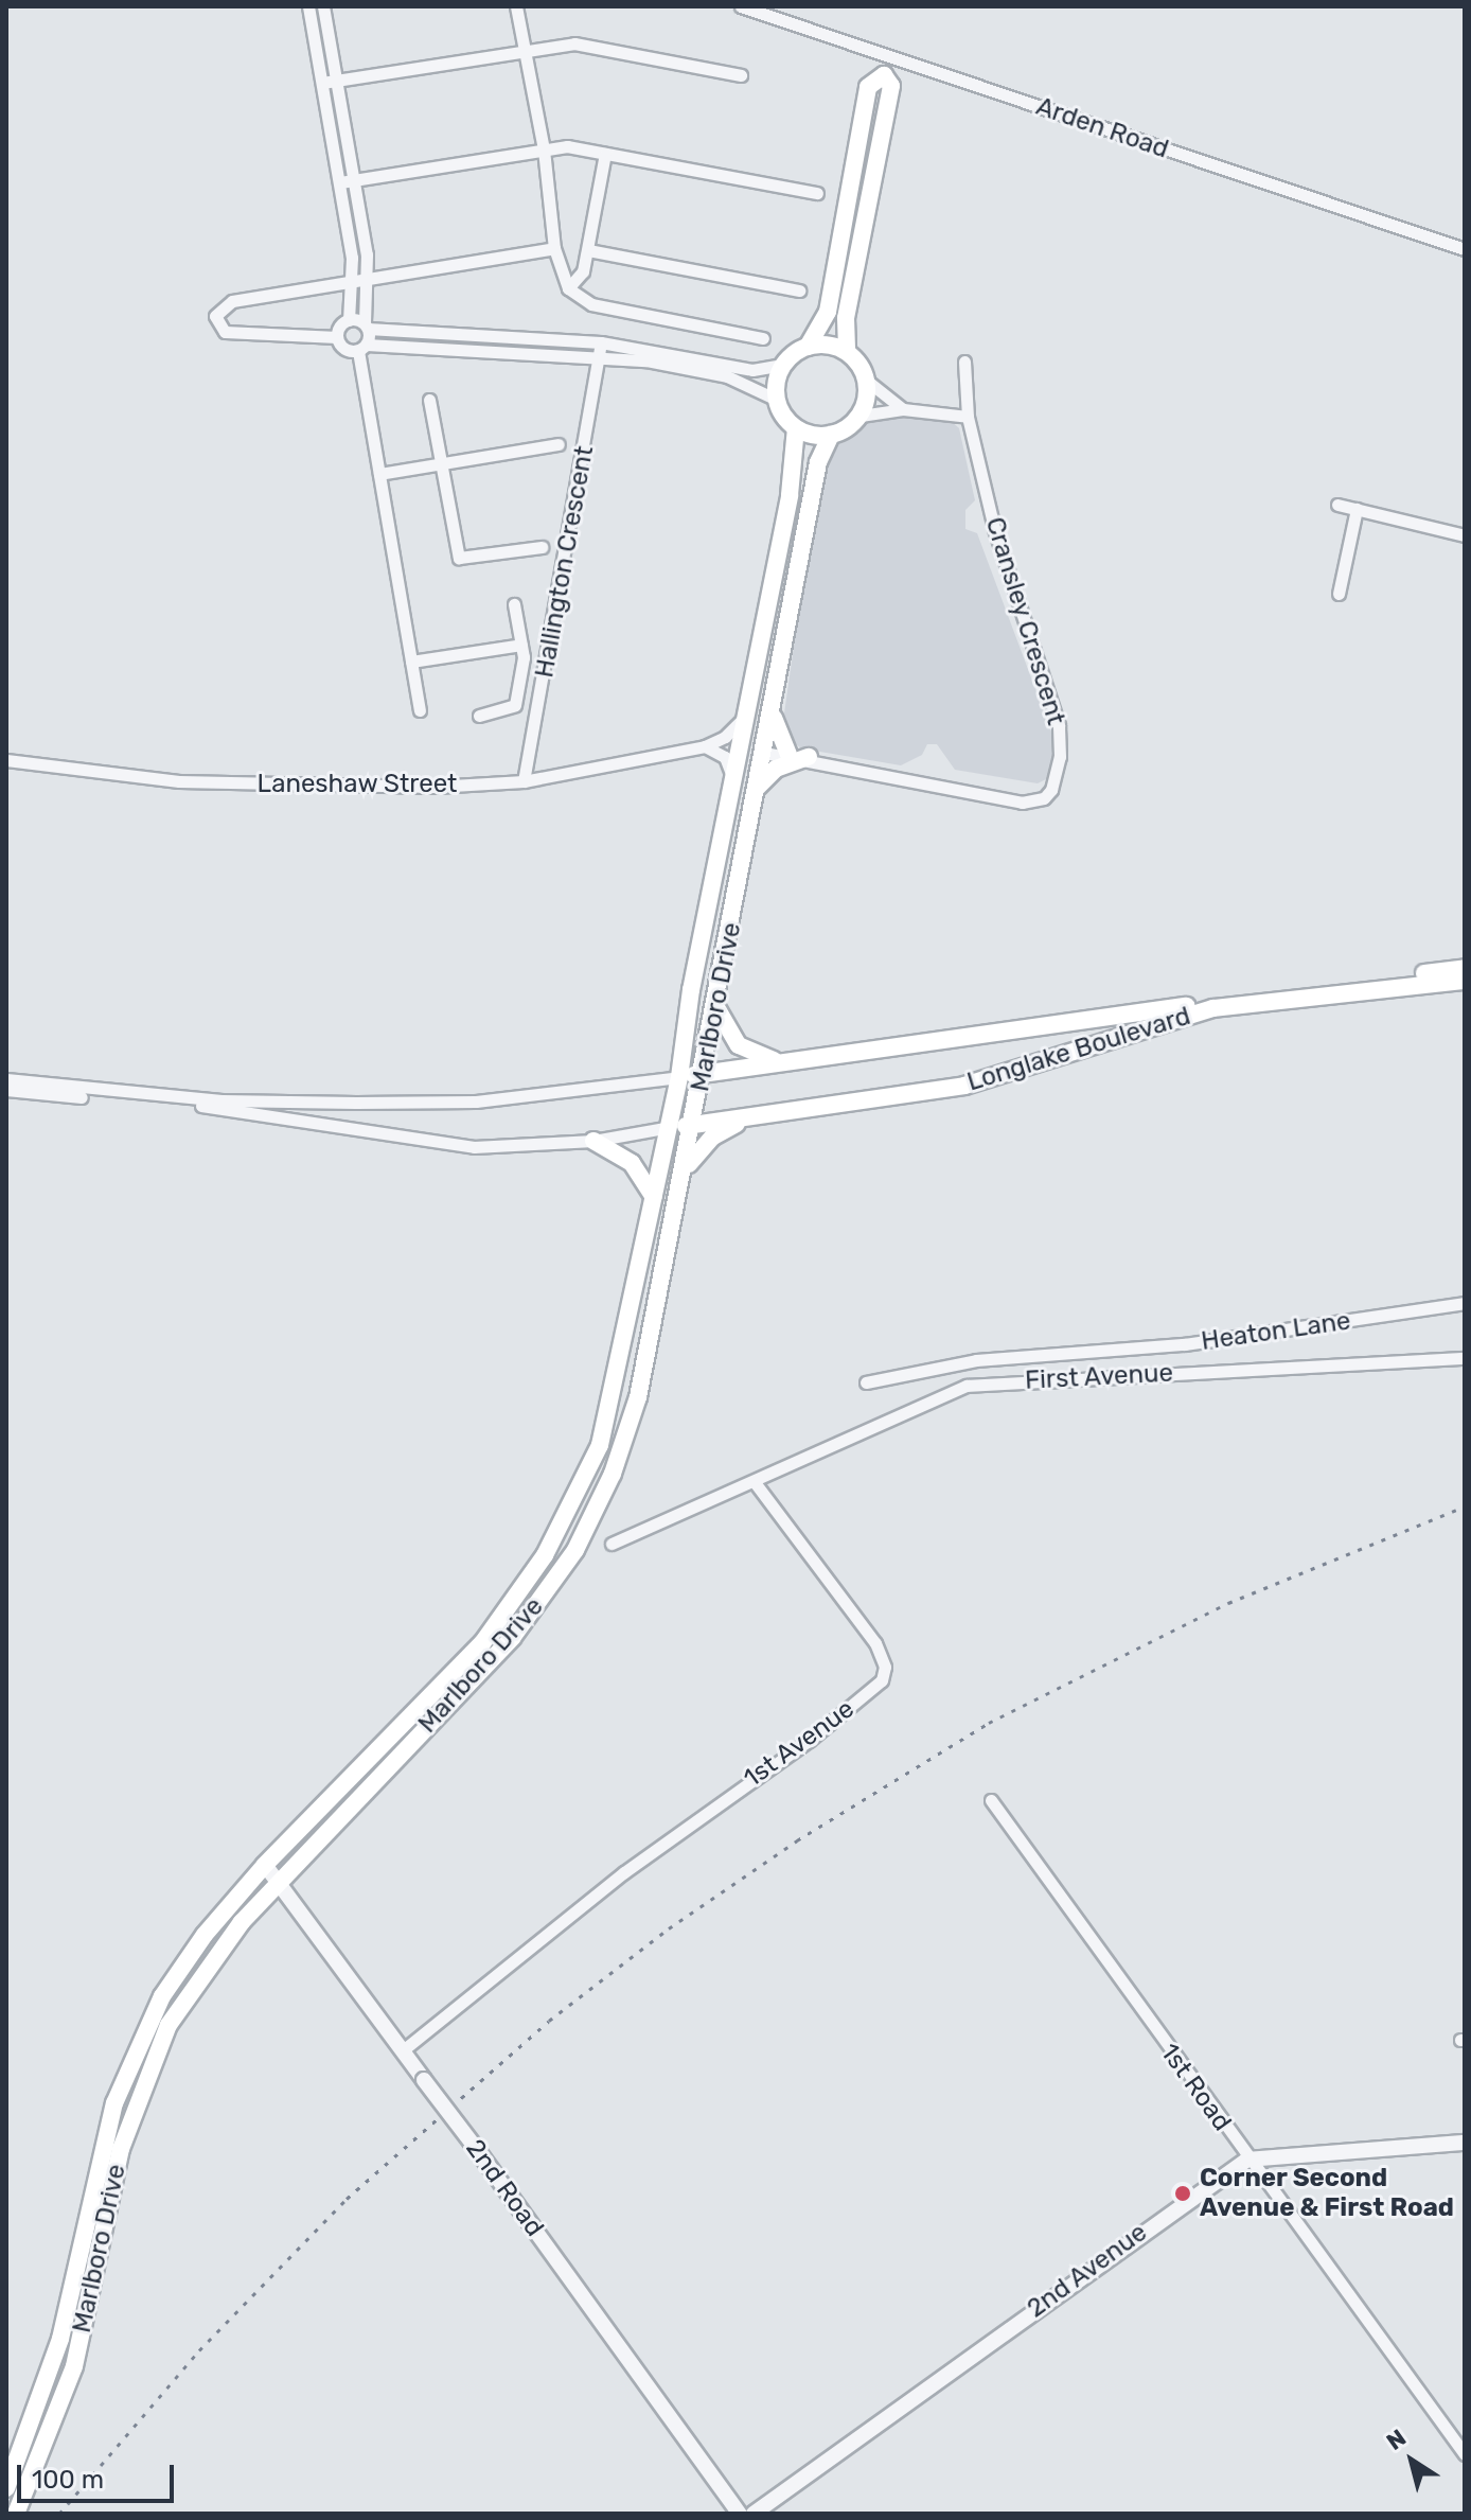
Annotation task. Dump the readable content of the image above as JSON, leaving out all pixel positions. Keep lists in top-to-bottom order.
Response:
{
  "streets": {
    "main road": ["Marlboro Drive", "Longlake Boulevard"],
    "street": [
      "Arden Road",
      "Hallington Crescent",
      "Cransley Crescent",
      "Laneshaw Street",
      "Heaton Lane",
      "First Avenue",
      "1st Avenue",
      "1st Road",
      "2nd Road",
      "2nd Avenue"
    ]
  },
  "crossings": [
    ["Hallington Crescent", "Laneshaw Street"],
    ["Cransley Crescent", "Marlboro Drive"],
    ["Laneshaw Street", "Marlboro Drive"],
    ["Marlboro Drive", "Longlake Boulevard"],
    ["Marlboro Drive", "2nd Road"],
    ["First Avenue", "1st Avenue"],
    ["1st Avenue", "2nd Road"],
    ["1st Road", "2nd Avenue"]
  ],
  "places": ["Corner Second Avenue & First Road"],
  "scale_bar": "100 m",
  "north": "top left"
}
